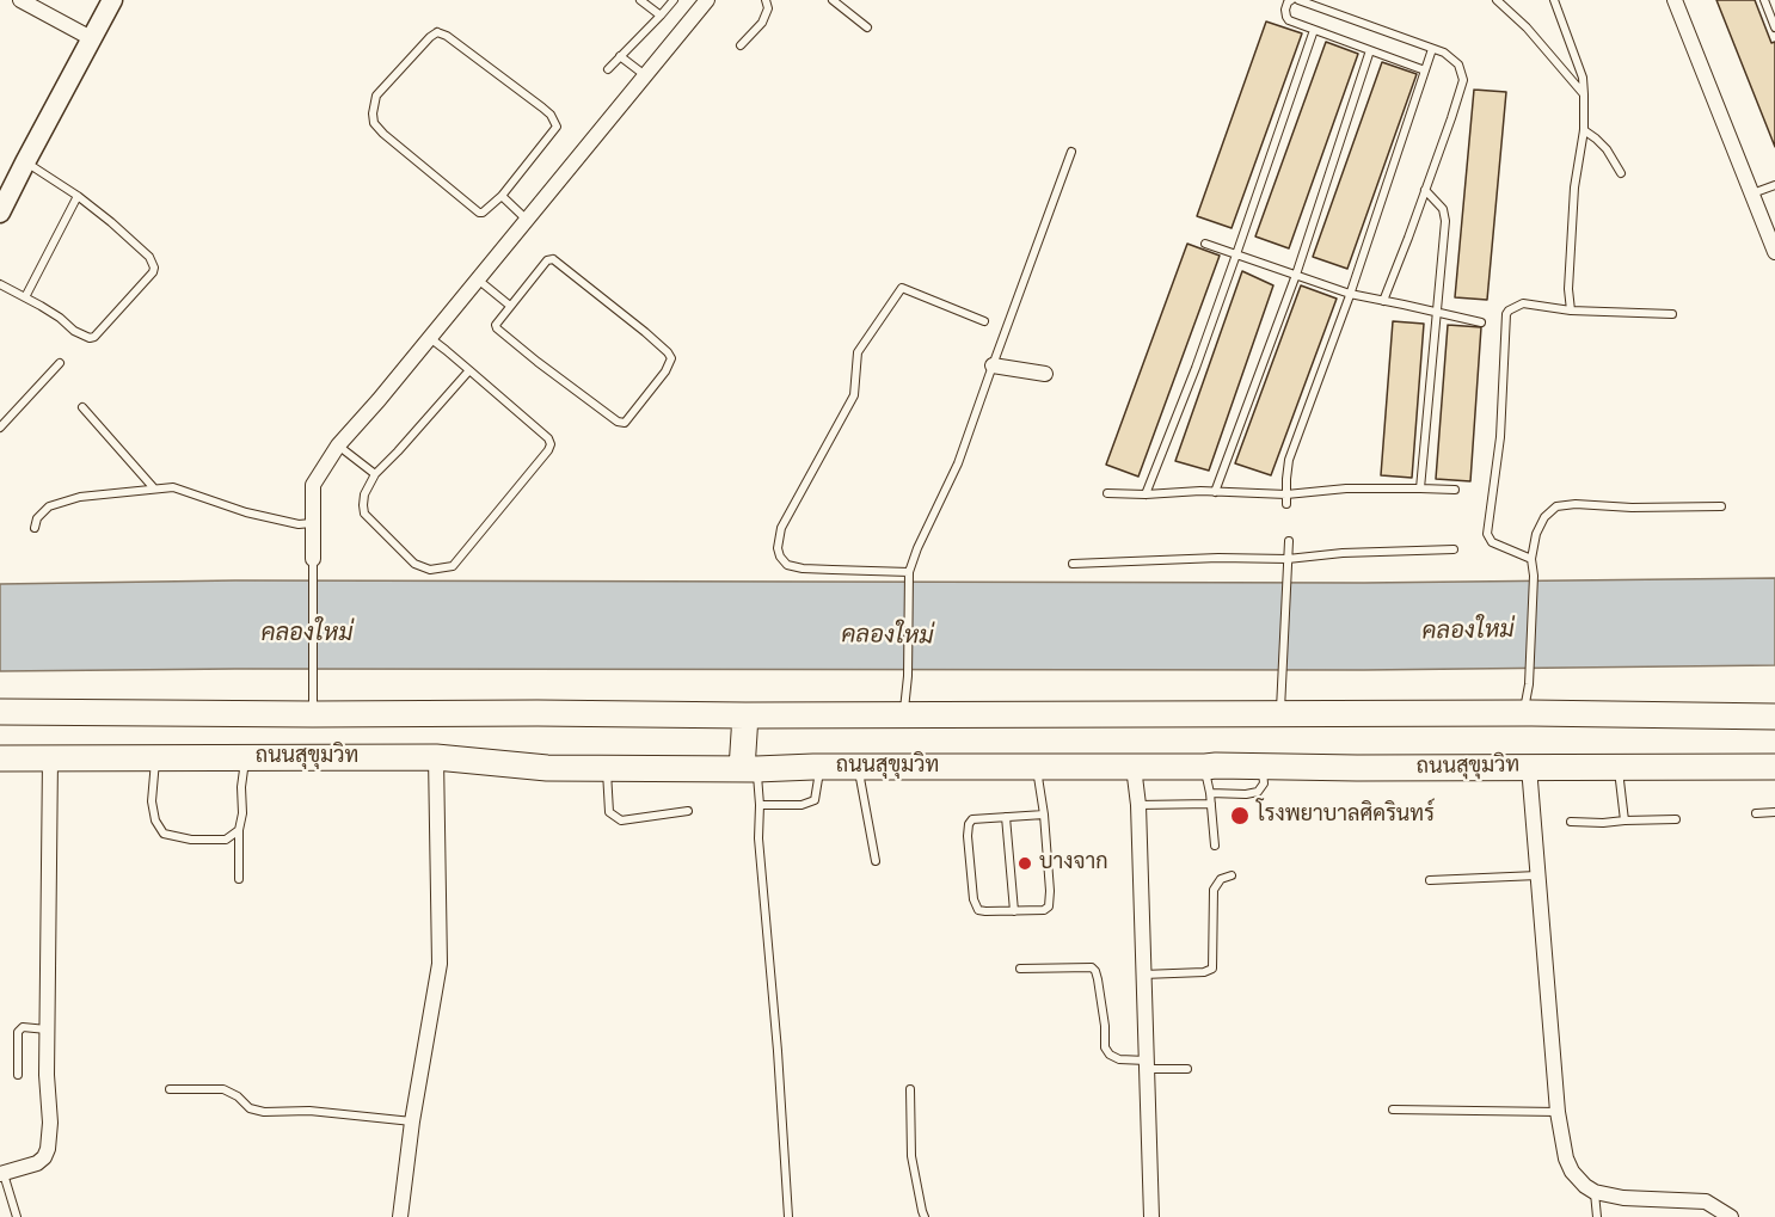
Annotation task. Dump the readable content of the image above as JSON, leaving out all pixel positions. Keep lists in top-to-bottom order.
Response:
{
  "streets": {
    "highway": ["ถนนสุขุมวิท"]
  },
  "water": ["คลองใหม่"],
  "places": ["โรงพยาบาลศิครินทร์", "บางจาก"]
}
